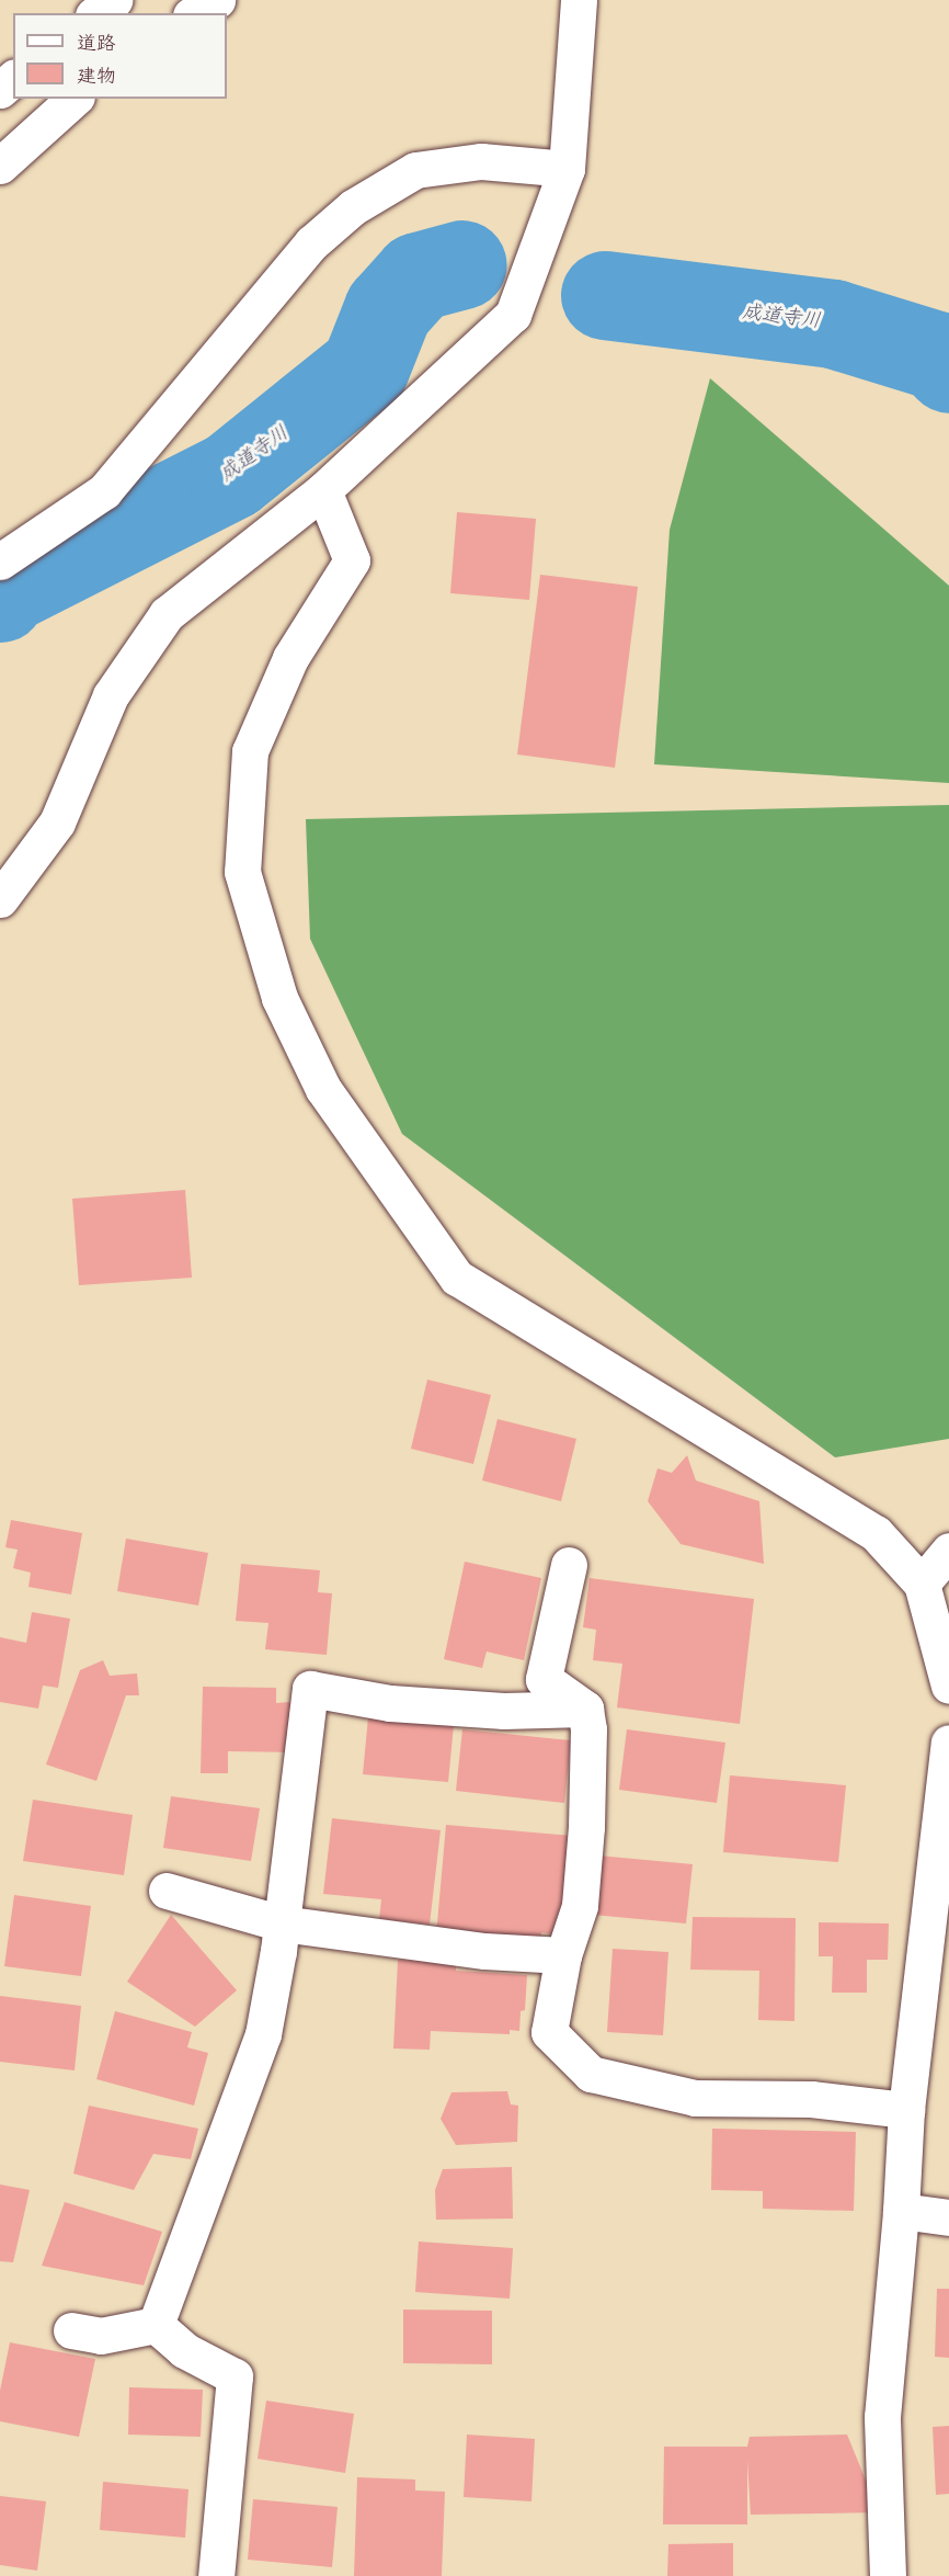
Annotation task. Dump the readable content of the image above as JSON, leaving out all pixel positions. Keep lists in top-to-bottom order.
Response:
{
  "water": ["成道寺川"],
  "legend": ["道路", "建物"]
}
